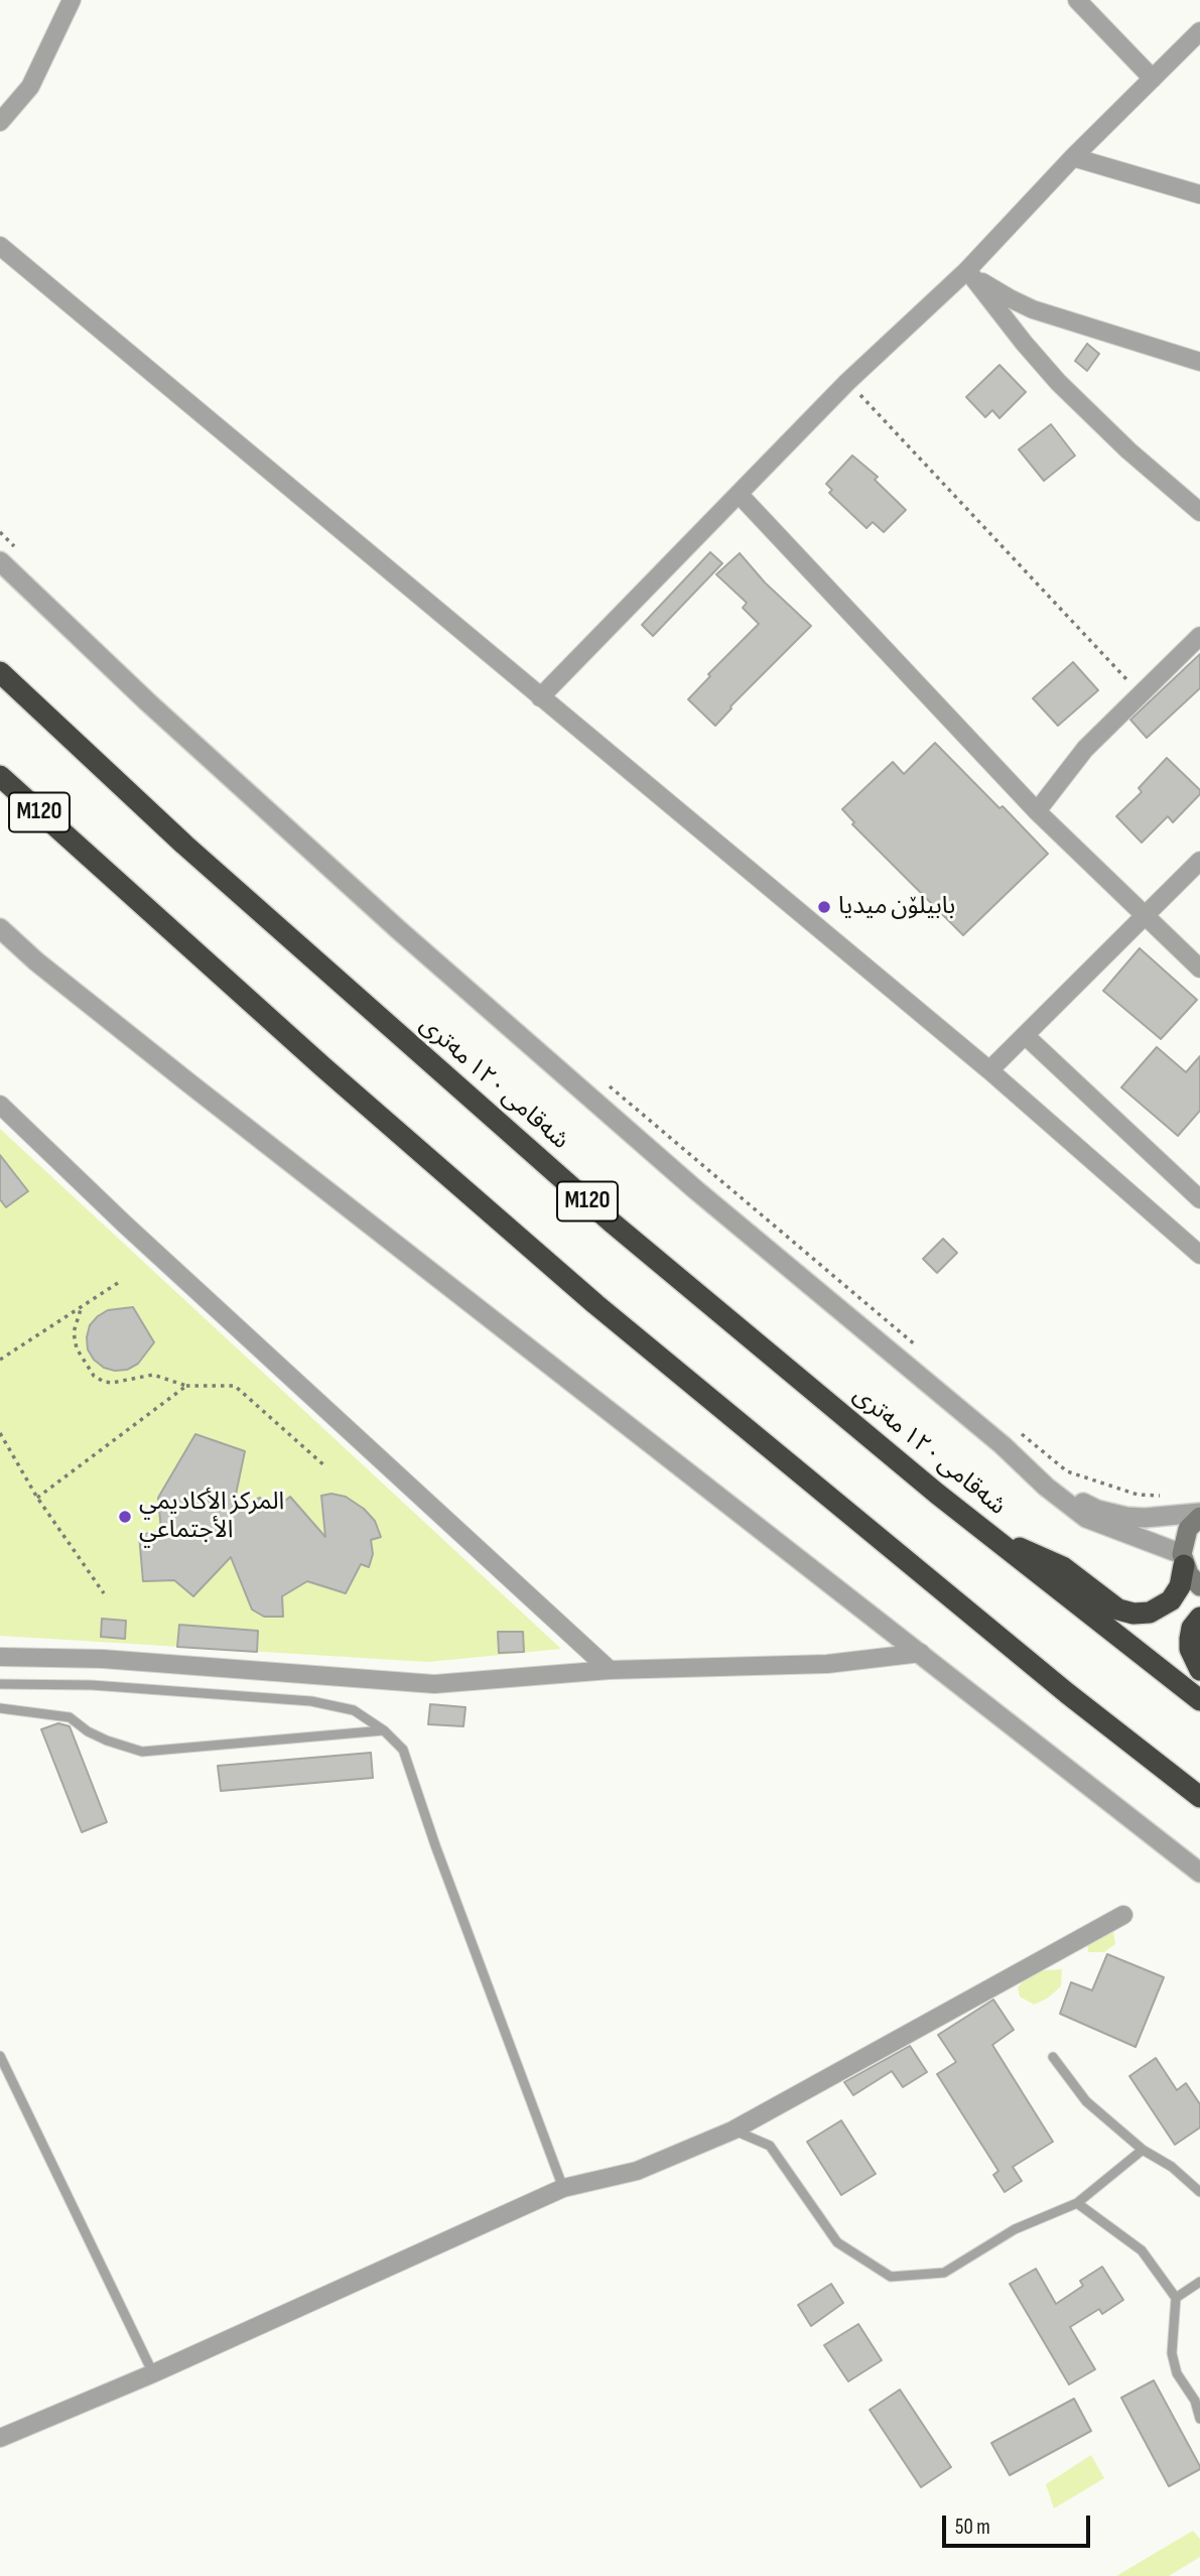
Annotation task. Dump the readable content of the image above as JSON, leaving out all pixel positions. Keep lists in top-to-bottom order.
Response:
{
  "streets": {
    "highway": ["M120", "شەقامی ١٢٠ مەتری"]
  },
  "places": ["بابیلۆن میدیا", "المركز الأكاديمي الأجتماعي"],
  "scale_bar": "50 m"
}
